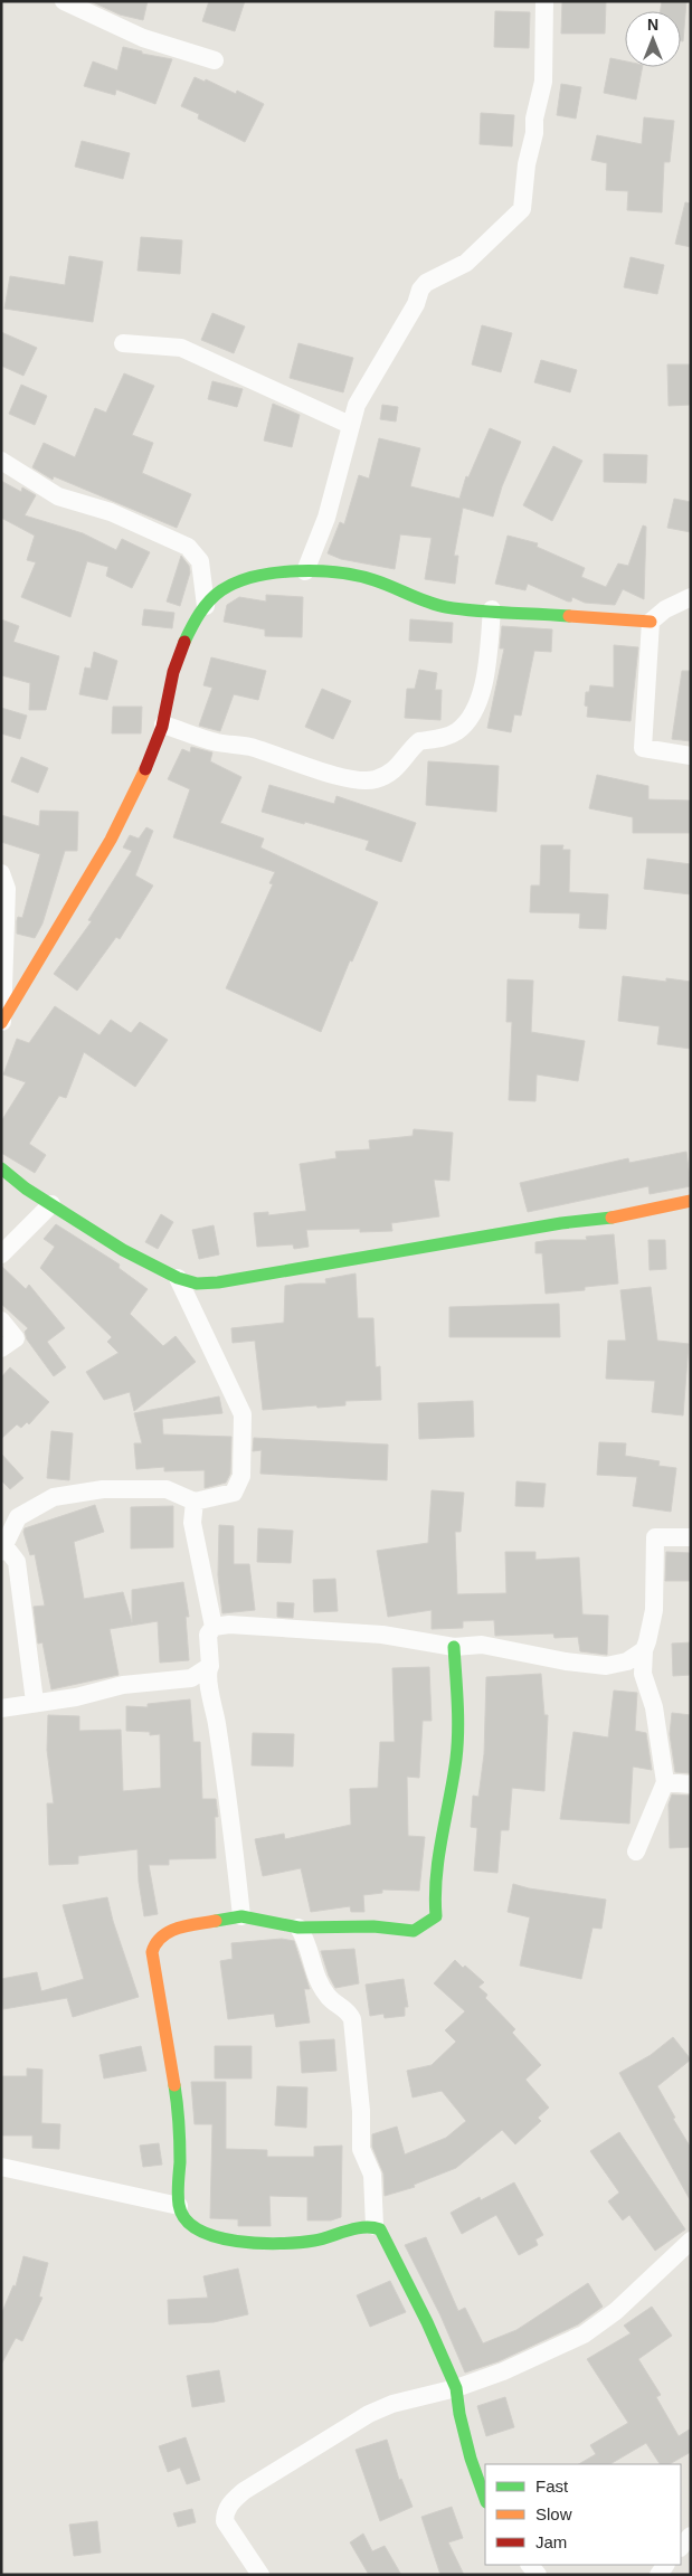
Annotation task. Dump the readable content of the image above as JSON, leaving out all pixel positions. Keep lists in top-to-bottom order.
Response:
{
  "legend": ["Fast", "Slow", "Jam"],
  "north": "top"
}
